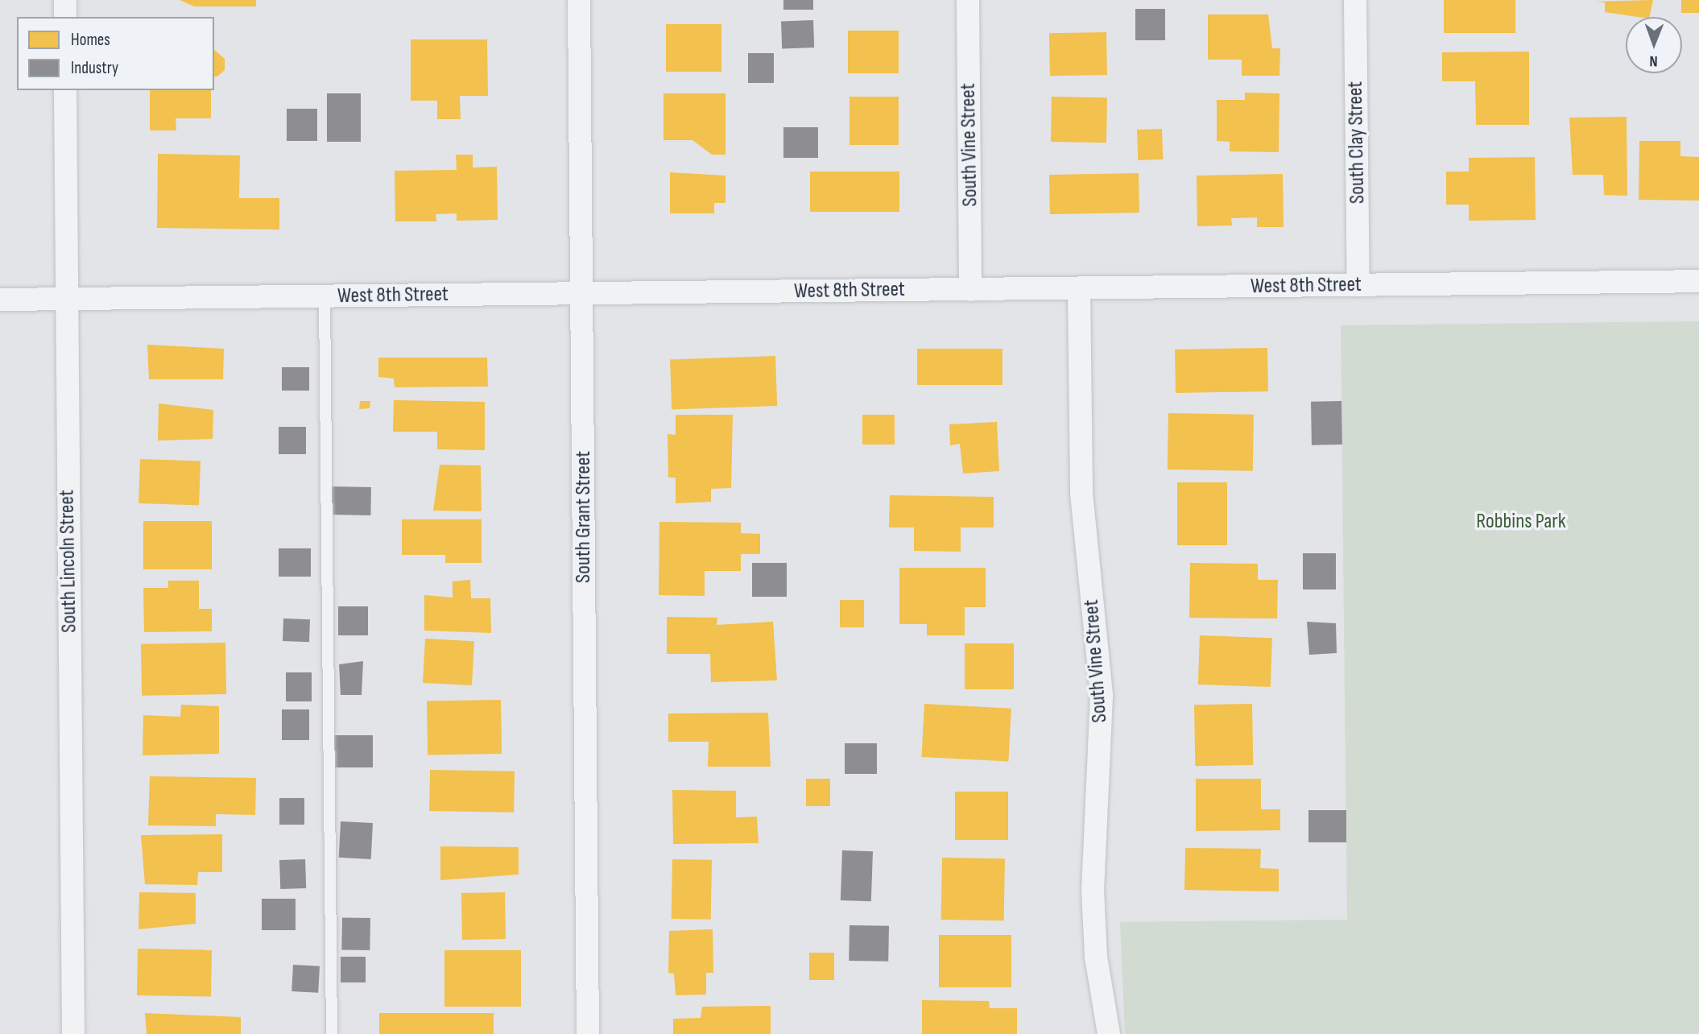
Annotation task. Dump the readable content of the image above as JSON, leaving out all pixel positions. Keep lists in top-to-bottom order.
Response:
{
  "streets": {
    "street": [
      "South Clay Street",
      "South Vine Street",
      "West 8th Street",
      "South Grant Street",
      "South Lincoln Street"
    ]
  },
  "crossings": [
    ["South Clay Street", "West 8th Street"],
    ["South Vine Street", "West 8th Street"],
    ["West 8th Street", "South Grant Street"],
    ["West 8th Street", "South Lincoln Street"]
  ],
  "parks": ["Robbins Park"],
  "legend": ["Homes", "Industry"],
  "north": "bottom"
}
